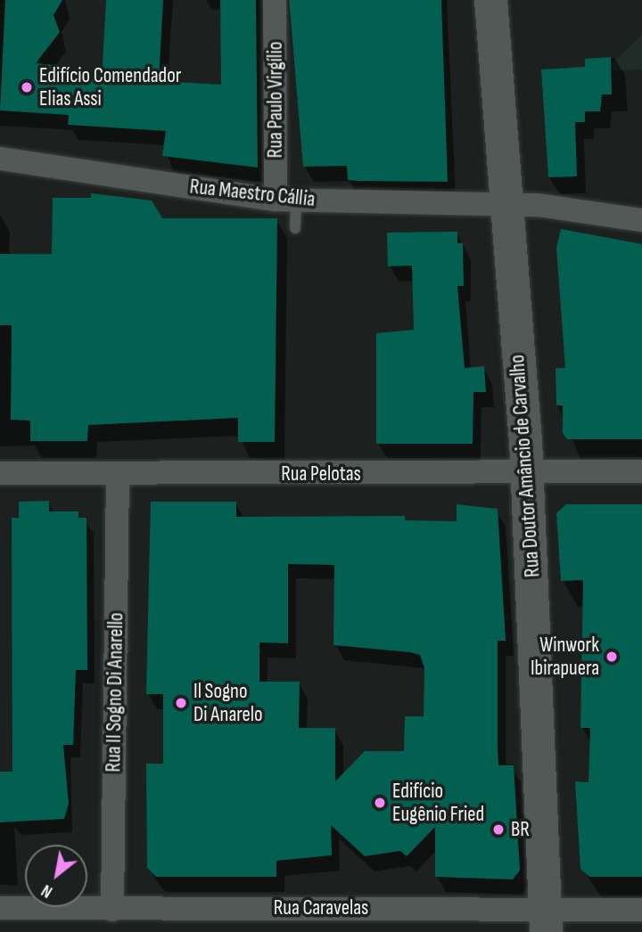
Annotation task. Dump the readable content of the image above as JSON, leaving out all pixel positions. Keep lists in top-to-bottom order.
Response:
{
  "streets": {
    "street": [
      "Rua Paulo Virgílio",
      "Rua Maestro Cállia",
      "Rua Doutor Amâncio de Carvalho",
      "Rua Pelotas",
      "Rua II Sogno Di Anarello",
      "Rua Caravelas"
    ]
  },
  "crossings": [
    ["Rua Paulo Virgílio", "Rua Maestro Cállia"],
    ["Rua Maestro Cállia", "Rua Doutor Amâncio de Carvalho"],
    ["Rua Doutor Amâncio de Carvalho", "Rua Pelotas"],
    ["Rua Doutor Amâncio de Carvalho", "Rua Caravelas"],
    ["Rua Pelotas", "Rua II Sogno Di Anarello"],
    ["Rua II Sogno Di Anarello", "Rua Caravelas"]
  ],
  "places": [
    "Edifício Comendador Elias Assi",
    "Winwork Ibirapuera",
    "Il Sogno Di Anarelo",
    "Edifício Eugênio Fried",
    "BR"
  ],
  "north": "bottom left"
}
